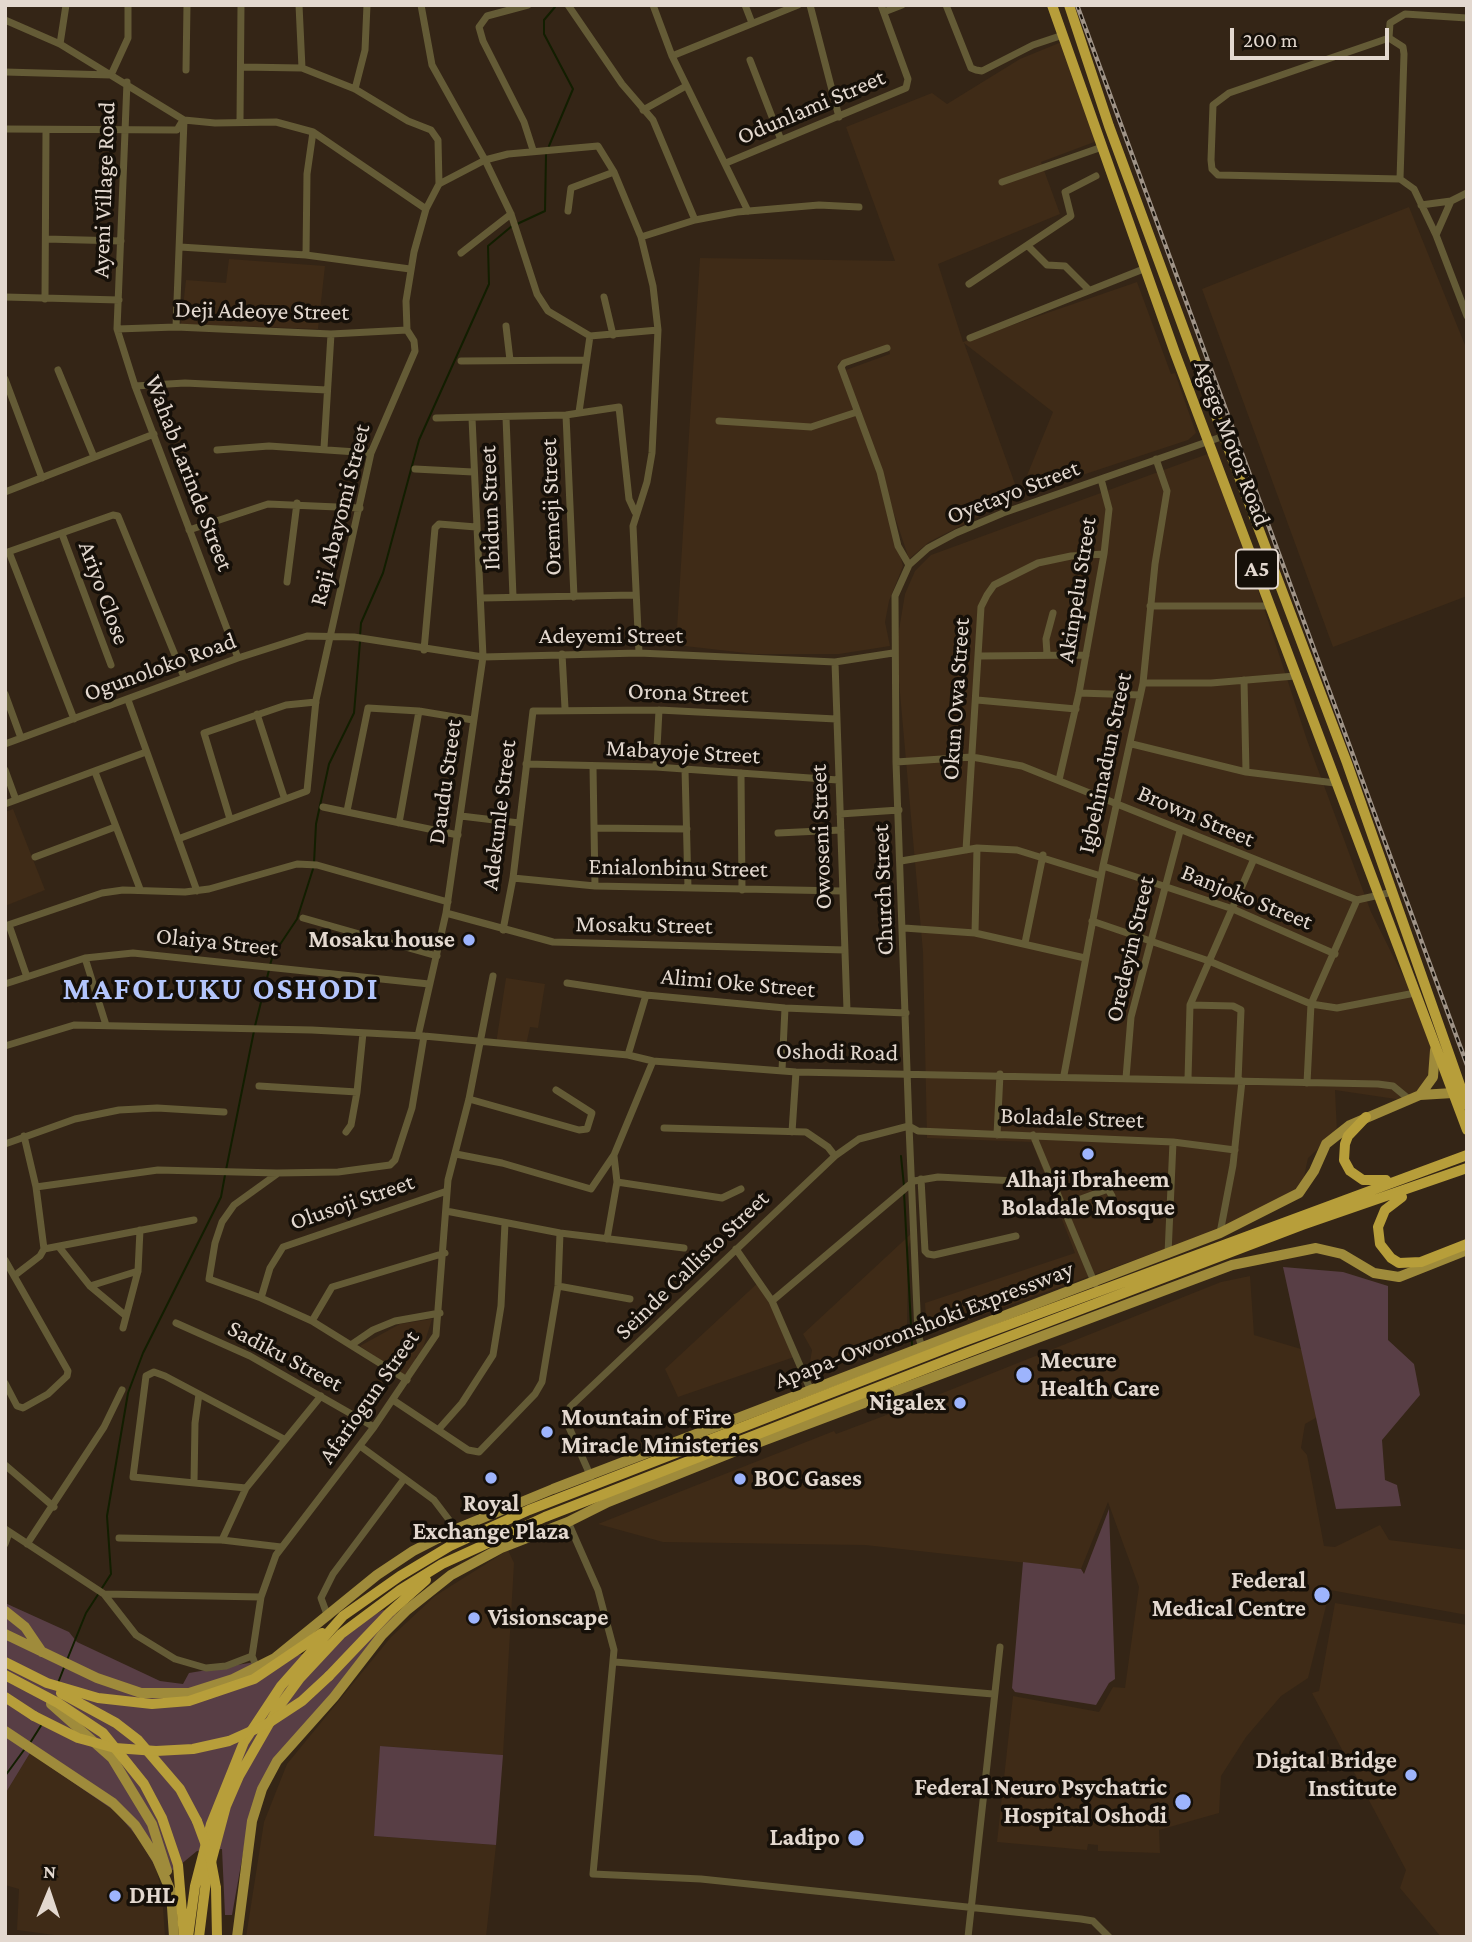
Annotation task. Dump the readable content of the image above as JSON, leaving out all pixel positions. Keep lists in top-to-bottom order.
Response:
{
  "streets": {
    "highway": ["Agege Motor Road", "A5", "Apapa-Oworonshoki Expressway"],
    "street": [
      "Odunlami Street",
      "Ayeni Village Road",
      "Deji Adeoye Street",
      "Wahab Larinde Street",
      "Oyetayo Street",
      "Oremeji Street",
      "Ibidun Street",
      "Raji Abayomi Street",
      "Akinpelu Street",
      "Ariyo Close",
      "Adeyemi Street",
      "Ogunoloko Road",
      "Orona Street",
      "Okun Owa Street",
      "Mabayoje Street",
      "Igbehinadun Street",
      "Daudu Street",
      "Adekunle Street",
      "Brown Street",
      "Owoseni Street",
      "Enialonbinu Street",
      "Church Street",
      "Banjoko Street",
      "Mosaku Street",
      "Olaiya Street",
      "Oredeyin Street",
      "Alimi Oke Street",
      "Oshodi Road",
      "Boladale Street",
      "Olusoji Street",
      "Seinde Callisto Street",
      "Sadiku Street",
      "Afariogun Street"
    ]
  },
  "crossings": [
    ["Ayeni Village Road", "Wahab Larinde Street"],
    ["Deji Adeoye Street", "Wahab Larinde Street"],
    ["Deji Adeoye Street", "Raji Abayomi Street"],
    ["Agege Motor Road", "Oyetayo Street"],
    ["Agege Motor Road", "Apapa-Oworonshoki Expressway"],
    ["Wahab Larinde Street", "Ogunoloko Road"],
    ["Oyetayo Street", "Akinpelu Street"],
    ["Oyetayo Street", "Adeyemi Street"],
    ["Oyetayo Street", "Igbehinadun Street"],
    ["Oyetayo Street", "Church Street"],
    ["Raji Abayomi Street", "Adeyemi Street"],
    ["Raji Abayomi Street", "Ogunoloko Road"],
    ["Akinpelu Street", "Okun Owa Street"],
    ["Akinpelu Street", "Brown Street"],
    ["Adeyemi Street", "Ogunoloko Road"],
    ["Adeyemi Street", "Daudu Street"],
    ["Adeyemi Street", "Owoseni Street"],
    ["Adeyemi Street", "Church Street"],
    ["Orona Street", "Adekunle Street"],
    ["Orona Street", "Owoseni Street"],
    ["Okun Owa Street", "Brown Street"],
    ["Mabayoje Street", "Adekunle Street"],
    ["Mabayoje Street", "Owoseni Street"],
    ["Igbehinadun Street", "Brown Street"],
    ["Igbehinadun Street", "Banjoko Street"],
    ["Igbehinadun Street", "Oshodi Road"],
    ["Daudu Street", "Mosaku Street"],
    ["Daudu Street", "Olaiya Street"],
    ["Daudu Street", "Oshodi Road"],
    ["Adekunle Street", "Enialonbinu Street"],
    ["Adekunle Street", "Mosaku Street"],
    ["Brown Street", "Church Street"],
    ["Brown Street", "Oredeyin Street"],
    ["Owoseni Street", "Enialonbinu Street"],
    ["Owoseni Street", "Mosaku Street"],
    ["Owoseni Street", "Alimi Oke Street"],
    ["Church Street", "Alimi Oke Street"],
    ["Church Street", "Oshodi Road"],
    ["Church Street", "Boladale Street"],
    ["Church Street", "Seinde Callisto Street"],
    ["Banjoko Street", "Oredeyin Street"],
    ["Oredeyin Street", "Oshodi Road"],
    ["Oshodi Road", "Apapa-Oworonshoki Expressway"],
    ["Oshodi Road", "Afariogun Street"],
    ["Boladale Street", "Seinde Callisto Street"],
    ["Olusoji Street", "Afariogun Street"],
    ["Seinde Callisto Street", "Apapa-Oworonshoki Expressway"],
    ["Sadiku Street", "Afariogun Street"]
  ],
  "districts": ["MAFOLUKU OSHODI"],
  "places": [
    "Mosaku house",
    "Alhaji Ibraheem Boladale Mosque",
    "Mecure Health Care",
    "Nigalex",
    "Mountain of Fire Miracle Ministeries",
    "Royal Exchange Plaza",
    "BOC Gases",
    "Federal Medical Centre",
    "Visionscape",
    "Digital Bridge Institute",
    "Federal Neuro Psychatric Hospital Oshodi",
    "Ladipo",
    "DHL"
  ],
  "scale_bar": "200 m",
  "north": "top"
}
